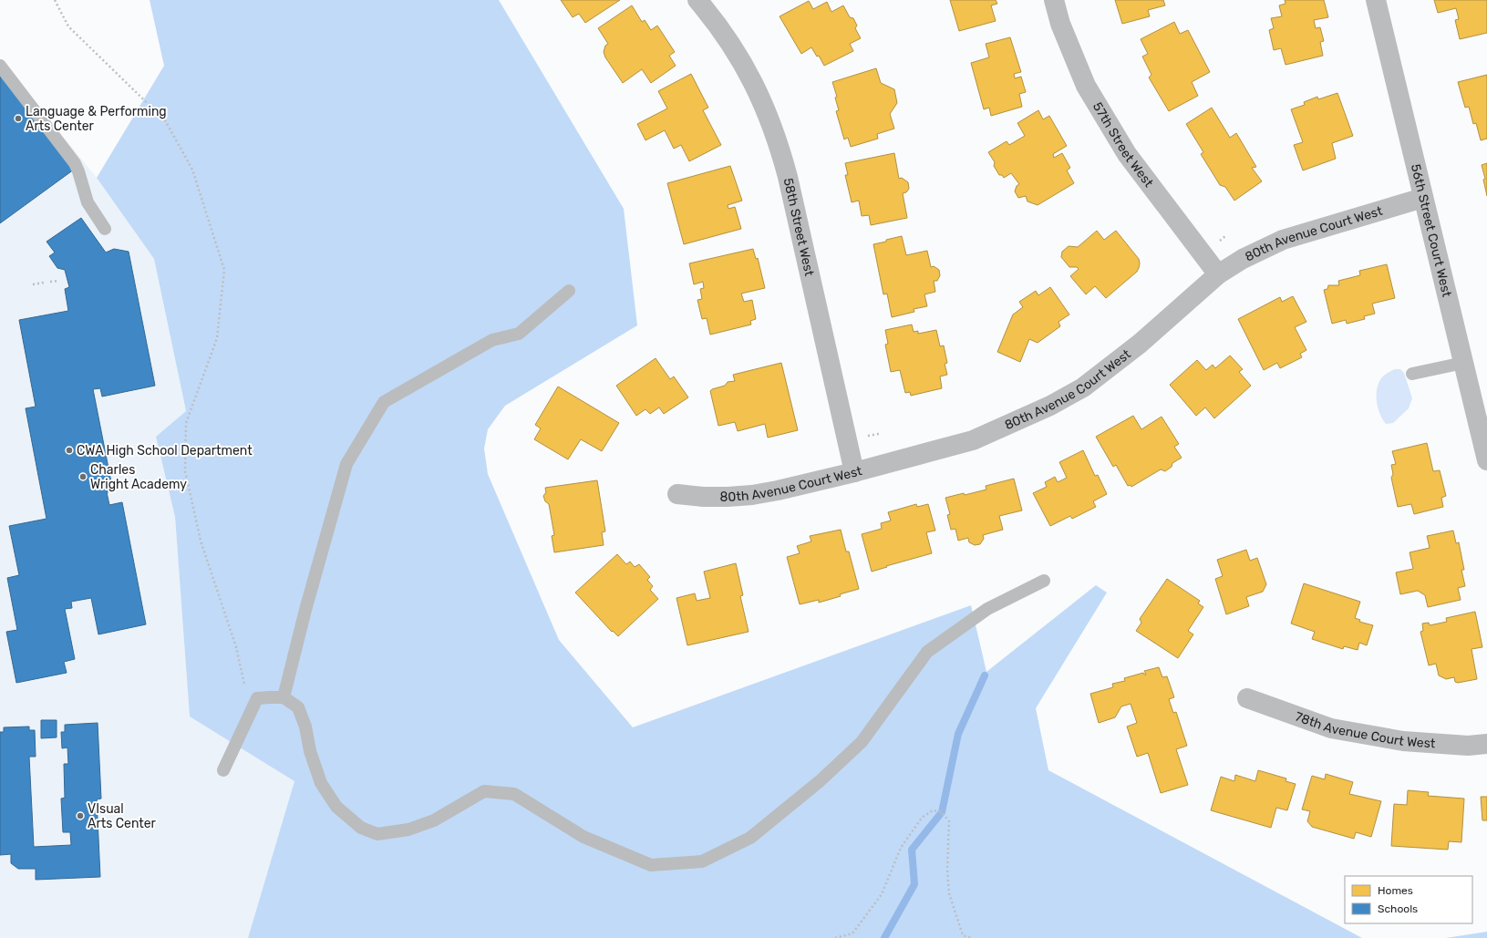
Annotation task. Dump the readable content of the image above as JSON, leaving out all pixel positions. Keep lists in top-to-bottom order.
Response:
{
  "streets": {
    "street": [
      "57th Street West",
      "58th Street West",
      "56th Street Court West",
      "80th Avenue Court West",
      "78th Avenue Court West"
    ]
  },
  "crossings": [
    ["57th Street West", "80th Avenue Court West"],
    ["58th Street West", "80th Avenue Court West"],
    ["56th Street Court West", "80th Avenue Court West"]
  ],
  "places": [
    "Language & Performing Arts Center",
    "CWA High School Department",
    "Charles Wright Academy",
    "VIsual Arts Center"
  ],
  "legend": ["Homes", "Schools"]
}
